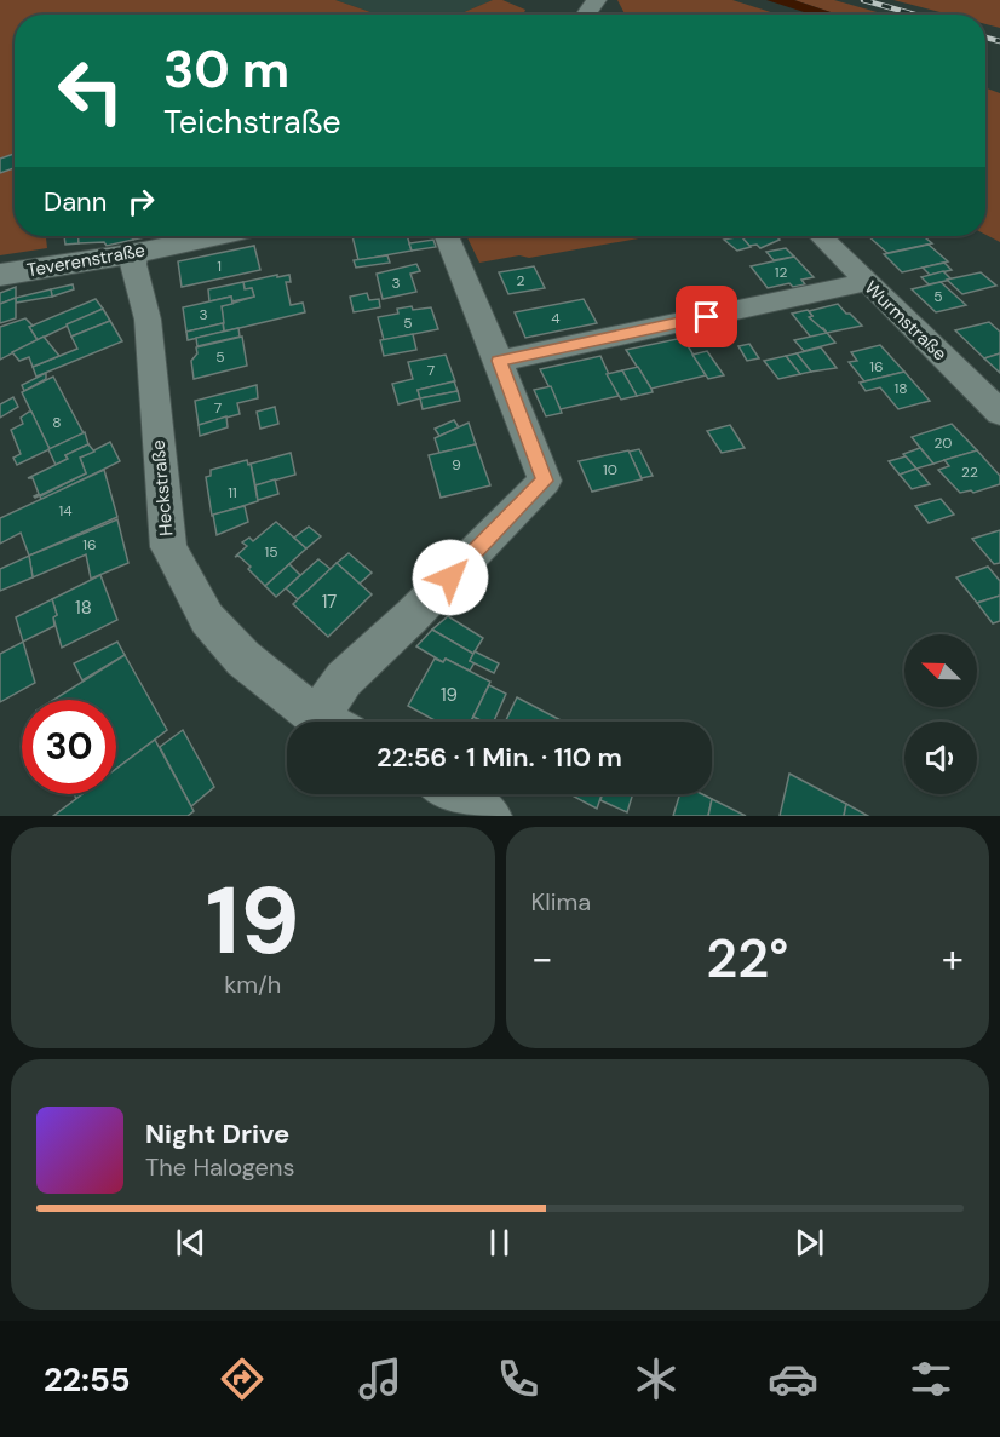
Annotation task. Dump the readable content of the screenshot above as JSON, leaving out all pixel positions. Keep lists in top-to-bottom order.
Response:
{
  "streets": {
    "street": ["Teverenstraße", "Wurmstraße", "Heckstraße"]
  },
  "crossings": [
    ["Teverenstraße", "Heckstraße"]
  ],
  "house_numbers": [
    "1",
    "12",
    "2",
    "3",
    "5",
    "3",
    "4",
    "5",
    "5",
    "16",
    "7",
    "18",
    "7",
    "8",
    "20",
    "9",
    "10",
    "22",
    "11",
    "14",
    "16",
    "15",
    "17",
    "18",
    "19"
  ],
  "north": "top left",
  "page": {
    "turn": ["30 m", "Teichstraße"],
    "then": "Dann",
    "limit": "30",
    "trip": "22:56 · 1 Min. · 110 m",
    "tile": [
      ["19", "km/h"],
      "Klima"
    ],
    "heat": ["−", "22°", "+"],
    "song": ["Night Drive", "The Halogens"],
    "tabs": "22:55"
  }
}
